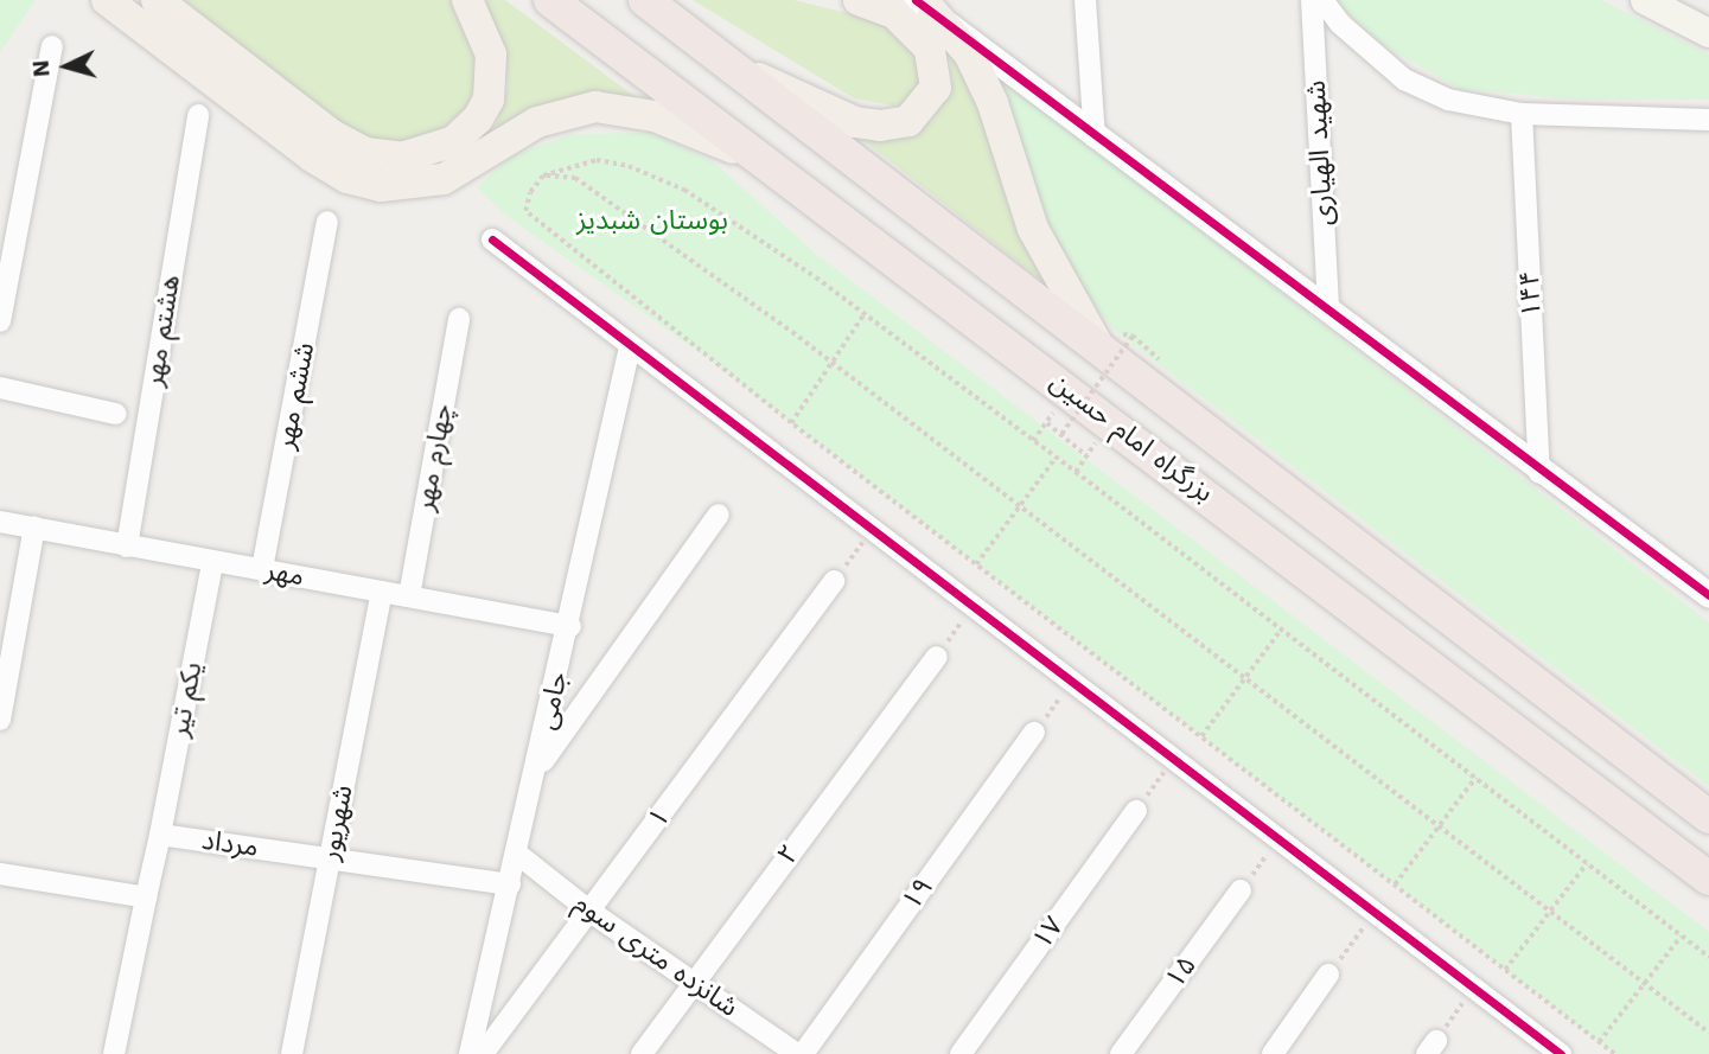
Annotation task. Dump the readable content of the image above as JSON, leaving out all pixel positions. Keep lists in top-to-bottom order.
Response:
{
  "streets": {
    "highway": ["بزرگراه امام حسین"],
    "street": [
      "شهید الهیاری",
      "۱۴۴",
      "هشتم مهر",
      "ششم مهر",
      "چهارم مهر",
      "مهر",
      "یکم تیر",
      "جامی",
      "۱",
      "شهریور",
      "مرداد",
      "۲",
      "۱۹",
      "۱۷",
      "شانزده متری سوم",
      "۱۵"
    ]
  },
  "crossings": [
    ["هشتم مهر", "مهر"],
    ["ششم مهر", "مهر"],
    ["چهارم مهر", "مهر"],
    ["مهر", "یکم تیر"],
    ["مهر", "جامی"],
    ["مهر", "شهریور"],
    ["یکم تیر", "مرداد"],
    ["جامی", "مرداد"],
    ["جامی", "شانزده متری سوم"],
    ["۱", "شانزده متری سوم"],
    ["شهریور", "مرداد"],
    ["۲", "شانزده متری سوم"],
    ["۱۹", "شانزده متری سوم"]
  ],
  "parks": ["بوستان شبدیز"],
  "north": "left"
}
